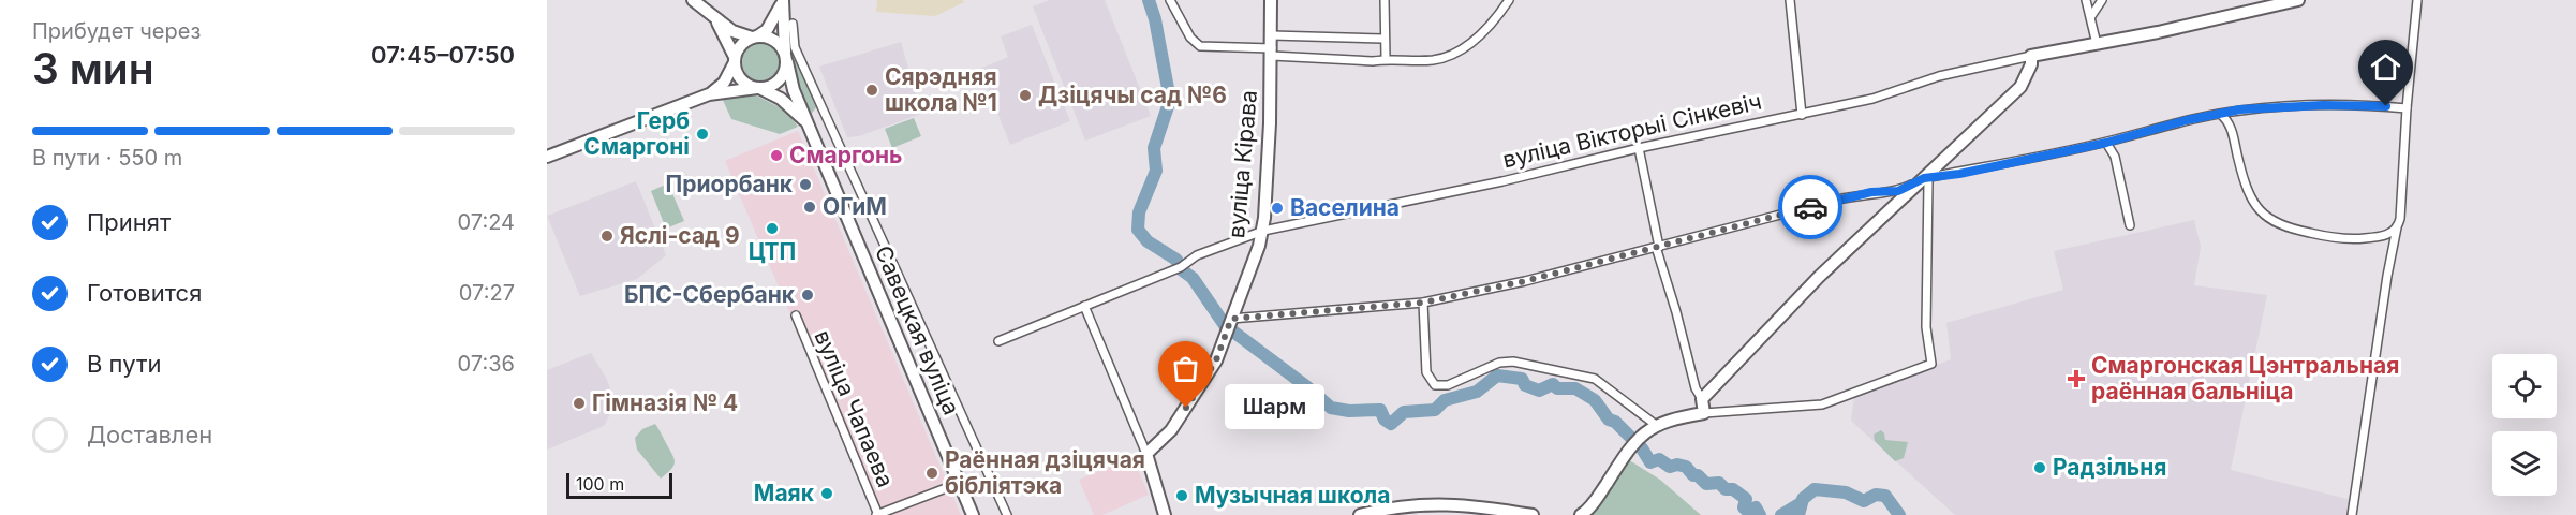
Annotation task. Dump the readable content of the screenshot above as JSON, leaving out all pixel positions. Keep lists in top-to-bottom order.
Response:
{
  "streets": {
    "street": [
      "вуліца Вікторыі Сінкевіч",
      "вуліца Кірава",
      "Савецкая вуліца",
      "вуліца Чапаева"
    ]
  },
  "crossings": [
    ["вуліца Вікторыі Сінкевіч", "вуліца Кірава"]
  ],
  "places": {
    "other": [
      "Сярэдняя школа №1",
      "Дзіцячы сад №6",
      "Герб Смаргоні",
      "Смаргонь",
      "Приорбанк",
      "ОГиМ",
      "Васелина",
      "ЦТП",
      "Яслі-сад 9",
      "БПС-Сбербанк",
      "Гімназія № 4",
      "Шарм",
      "Радзільня",
      "Раённая дзіцячая бібліятэка",
      "Маяк",
      "Музычная школа"
    ],
    "health": ["Смаргонская Цэнтральная раённая бальніца"]
  },
  "scale_bar": "100 m",
  "page": {
    "heading": ["3 мин", "Прибудет через", "07:45–07:50"],
    "bar": "В пути · 550 m",
    "list": [
      ["Принят", "07:24"],
      ["Готовится", "07:27"],
      ["В пути", "07:36"],
      "Доставлен"
    ],
    "bubble": "Шарм",
    "scale": "100 m"
  }
}
